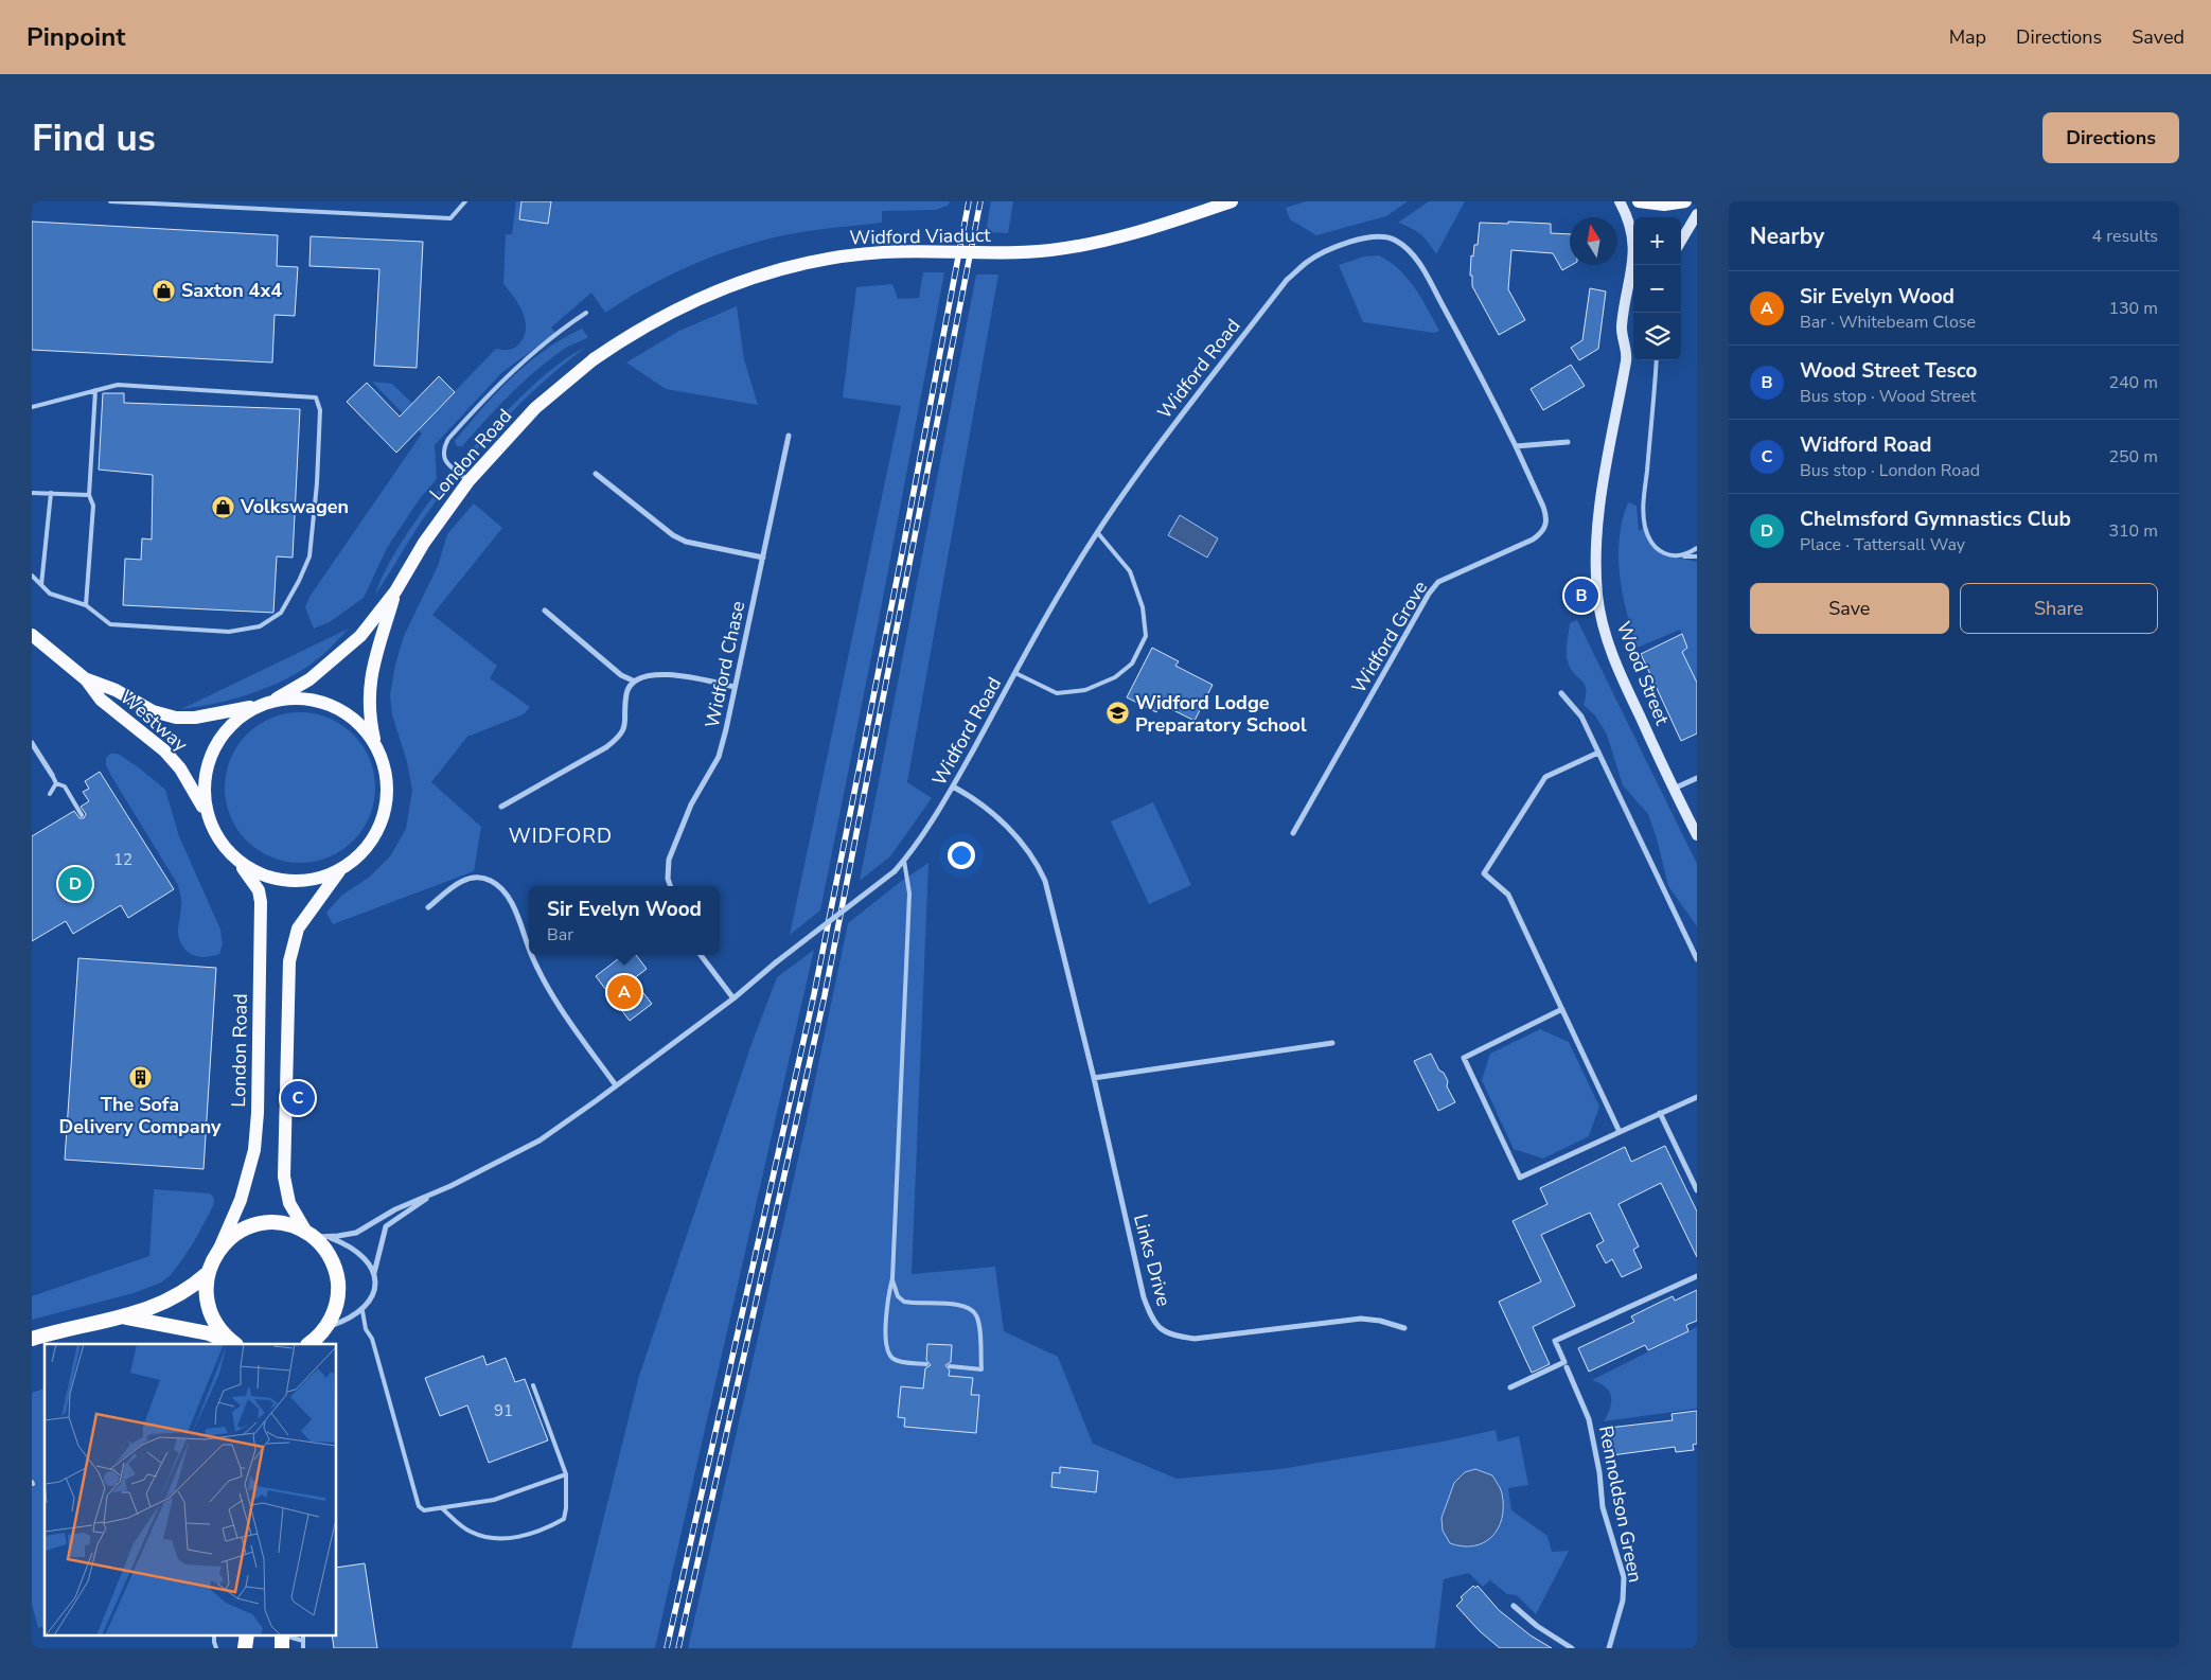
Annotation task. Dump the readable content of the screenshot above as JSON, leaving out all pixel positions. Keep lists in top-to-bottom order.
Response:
{
  "streets": {
    "main road": [
      "Widford Viaduct",
      "London Road",
      "Wood Street",
      "Westway"
    ],
    "street": [
      "Widford Road",
      "Widford Grove",
      "Widford Chase",
      "Links Drive",
      "Rennoldson Green"
    ]
  },
  "crossings": [
    ["Widford Viaduct", "London Road"],
    ["Widford Road", "Widford Grove"],
    ["Widford Road", "Links Drive"],
    ["London Road", "Westway"]
  ],
  "districts": ["WIDFORD"],
  "places": {
    "shop": ["Saxton 4x4", "Volkswagen"],
    "school or university": ["Widford Lodge Preparatory School"],
    "building": ["The Sofa Delivery Company"]
  },
  "house_numbers": ["12", "91"],
  "north": "top",
  "page": {
    "header": "Pinpoint",
    "nav": ["Map", "Directions", "Saved"],
    "buttons": [
      "Directions",
      ["Save", "Share"]
    ],
    "title": "Find us",
    "heading": ["Nearby", "4 results"],
    "map_buttons": ["+", "−"],
    "list": [
      {
        "mark": "A",
        "name": "Sir Evelyn Wood",
        "note": "Bar · Whitebeam Close",
        "value": "130 m"
      },
      {
        "mark": "B",
        "name": "Wood Street Tesco",
        "note": "Bus stop · Wood Street",
        "value": "240 m"
      },
      {
        "mark": "C",
        "name": "Widford Road",
        "note": "Bus stop · London Road",
        "value": "250 m"
      },
      {
        "mark": "D",
        "name": "Chelmsford Gymnastics Club",
        "note": "Place · Tattersall Way",
        "value": "310 m"
      }
    ],
    "pins": [
      "B",
      "D",
      "A",
      "C"
    ],
    "popup": ["Sir Evelyn Wood", "Bar"]
  }
}
